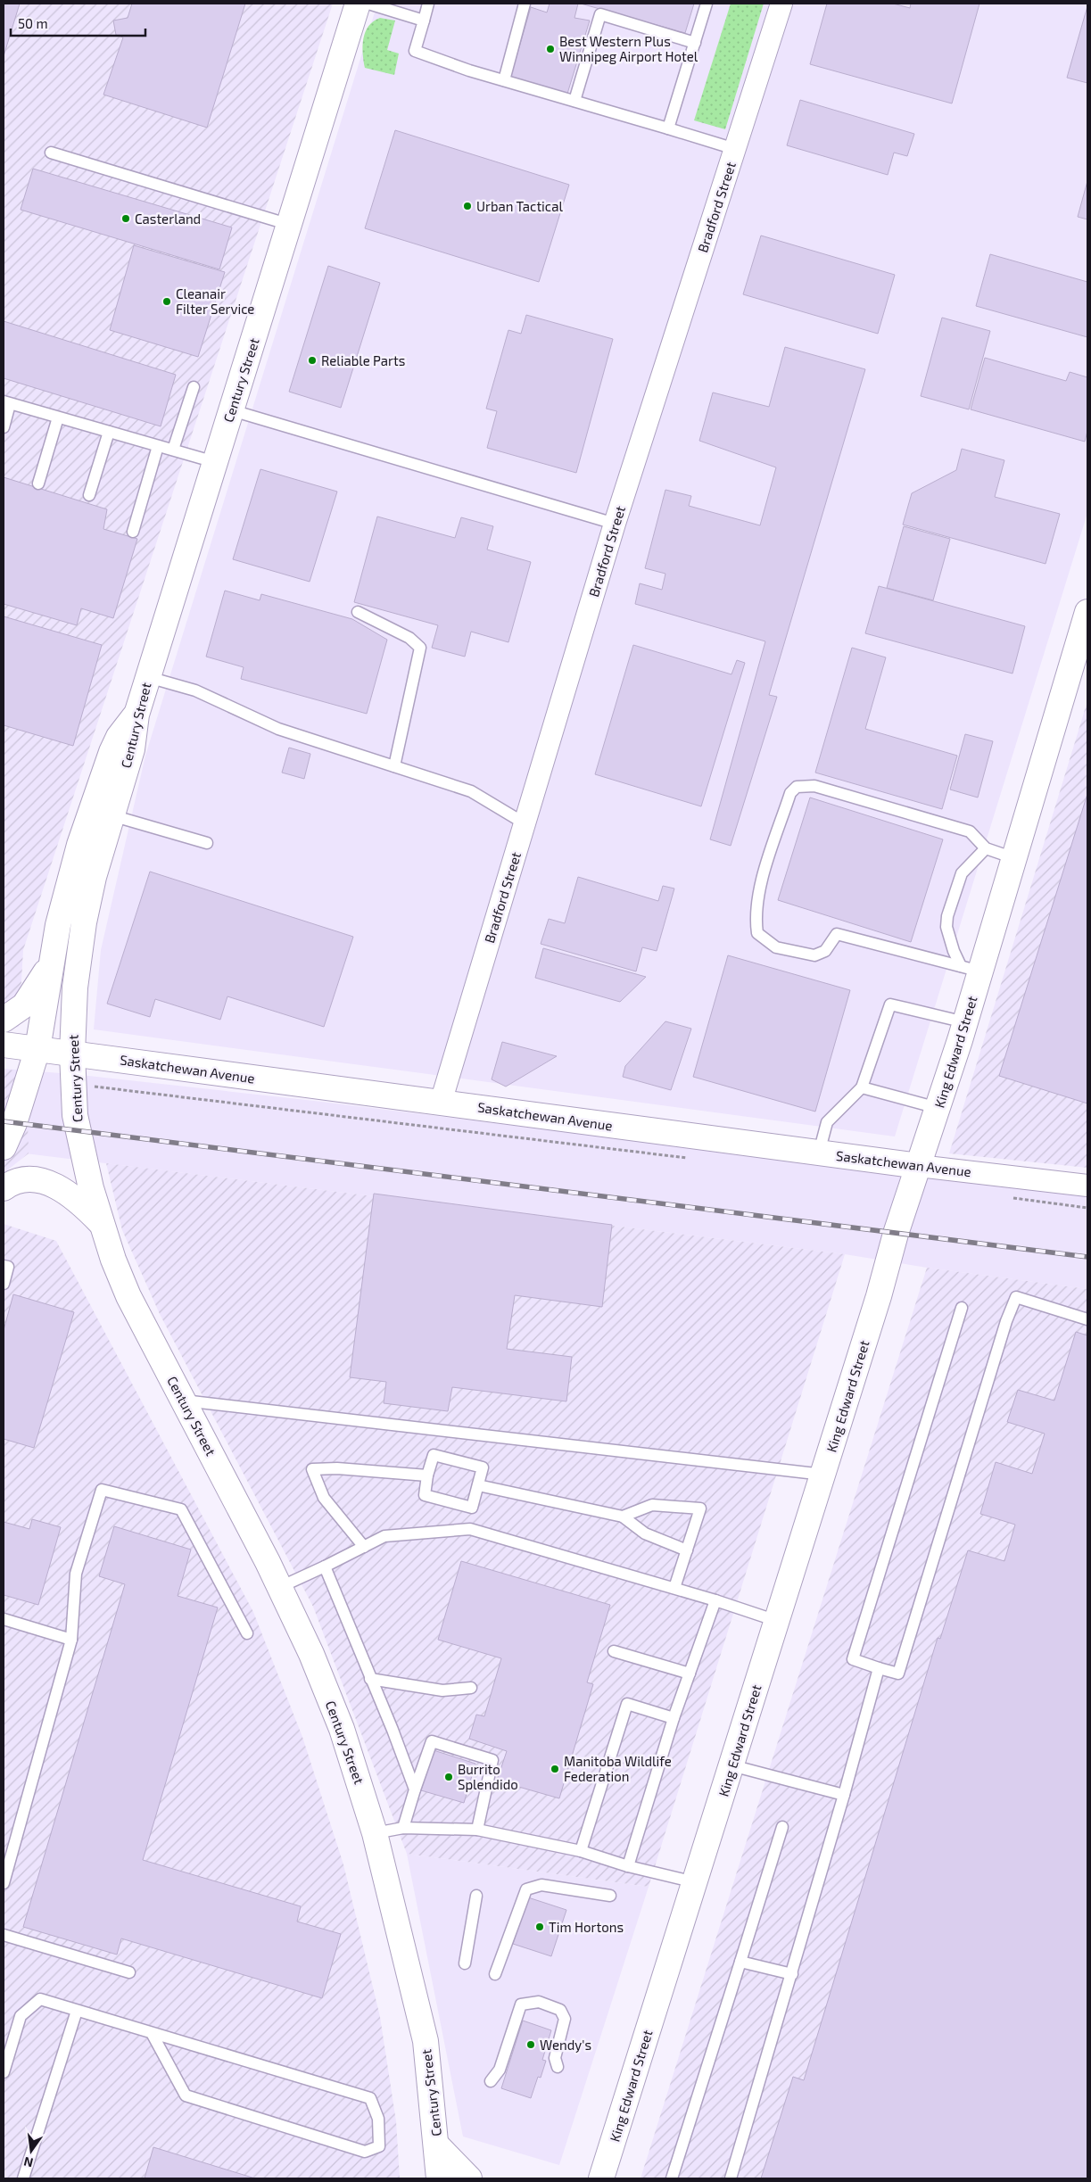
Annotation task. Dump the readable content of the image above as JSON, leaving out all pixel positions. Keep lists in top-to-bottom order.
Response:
{
  "streets": {
    "main road": ["Century Street", "King Edward Street", "Saskatchewan Avenue"],
    "street": ["Bradford Street"]
  },
  "crossings": [
    ["Bradford Street", "Saskatchewan Avenue"],
    ["Century Street", "Saskatchewan Avenue"],
    ["King Edward Street", "Saskatchewan Avenue"]
  ],
  "places": [
    "Best Western Plus Winnipeg Airport Hotel",
    "Urban Tactical",
    "Casterland",
    "Cleanair Filter Service",
    "Reliable Parts",
    "Manitoba Wildlife Federation",
    "Burrito Splendido",
    "Tim Hortons",
    "Wendy's"
  ],
  "scale_bar": "50 m",
  "north": "bottom"
}
